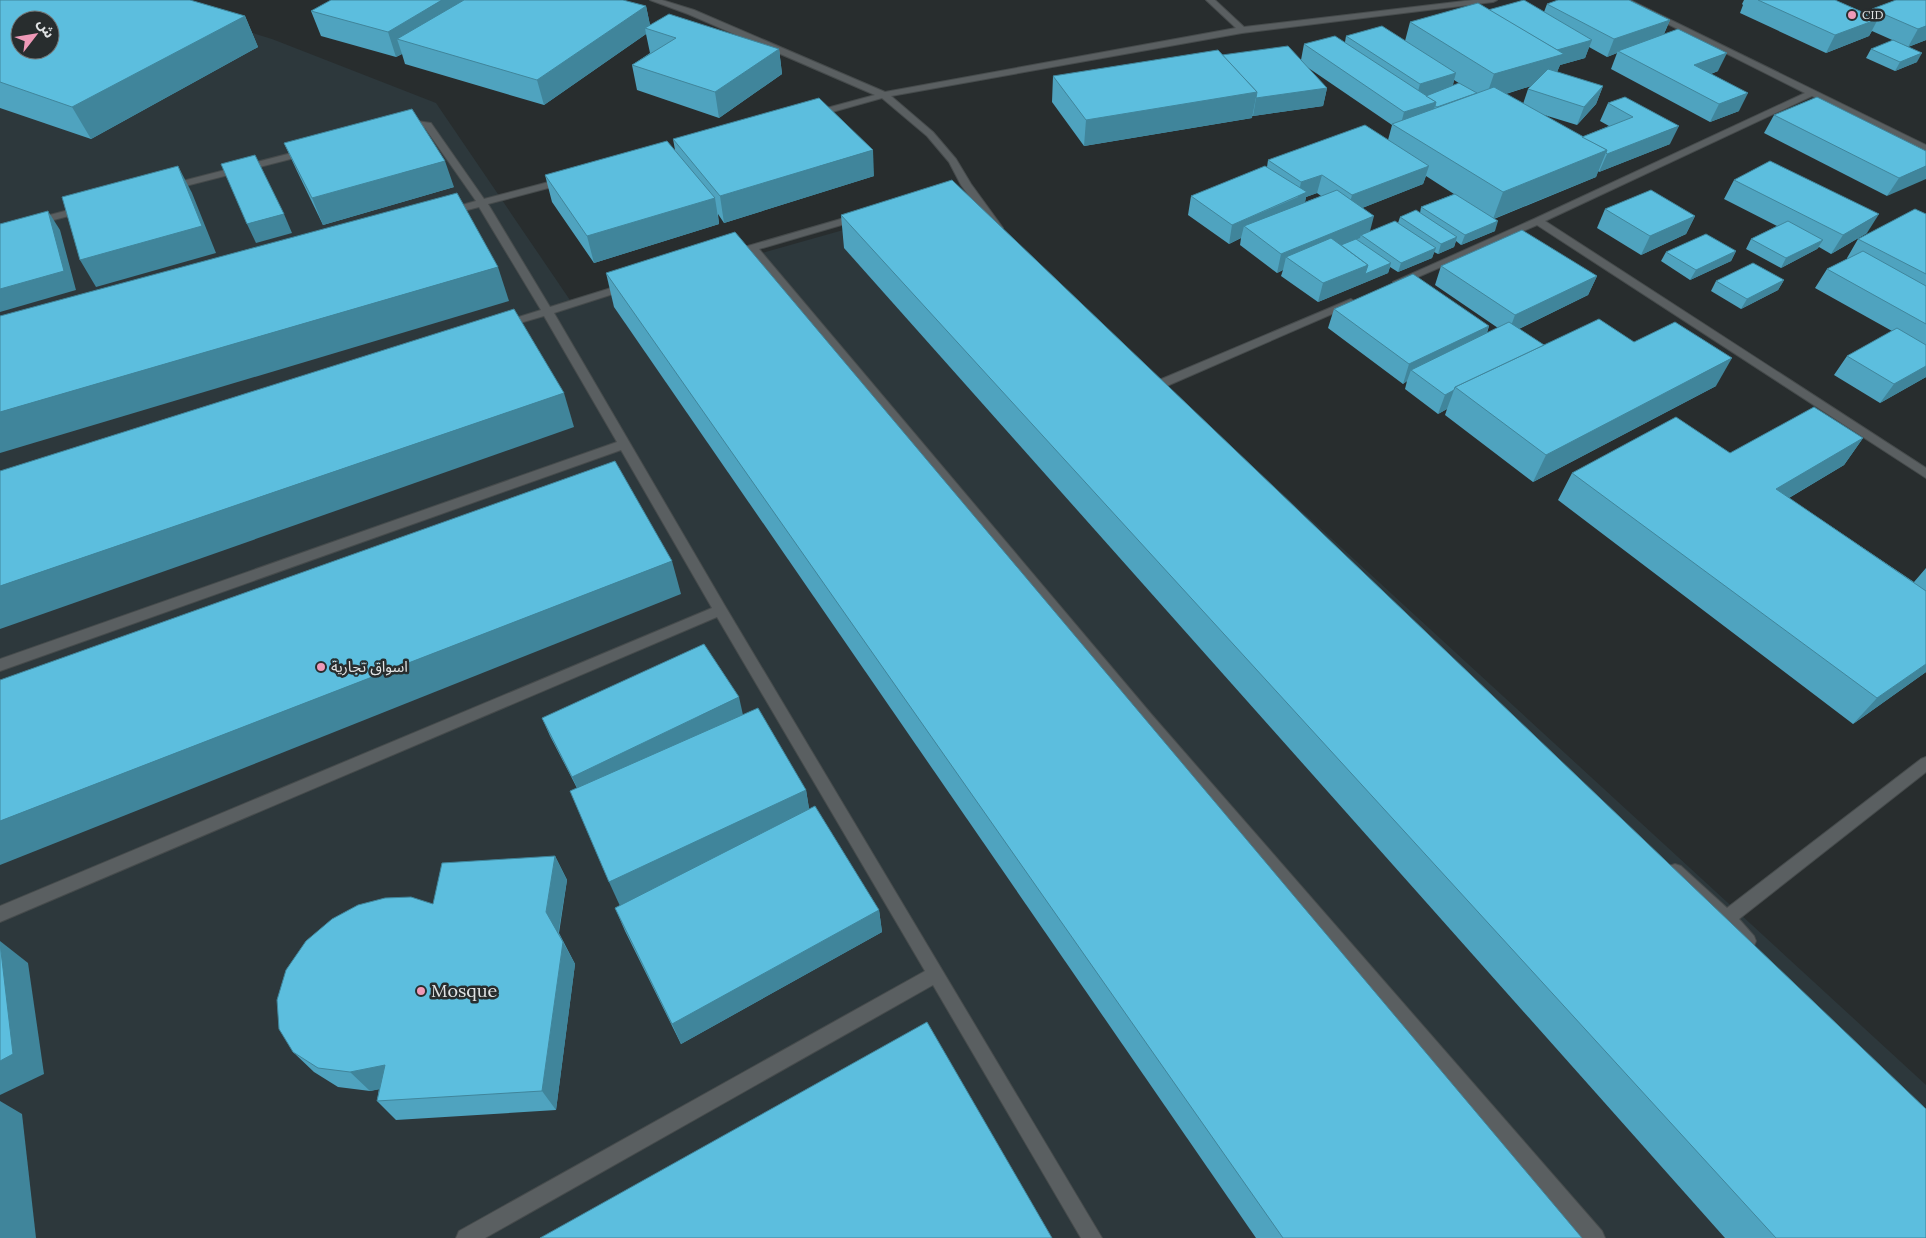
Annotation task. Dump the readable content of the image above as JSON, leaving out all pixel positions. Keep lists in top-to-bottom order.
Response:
{
  "places": ["CID", "اسواق تجارية", "Mosque"],
  "north": "top right"
}
